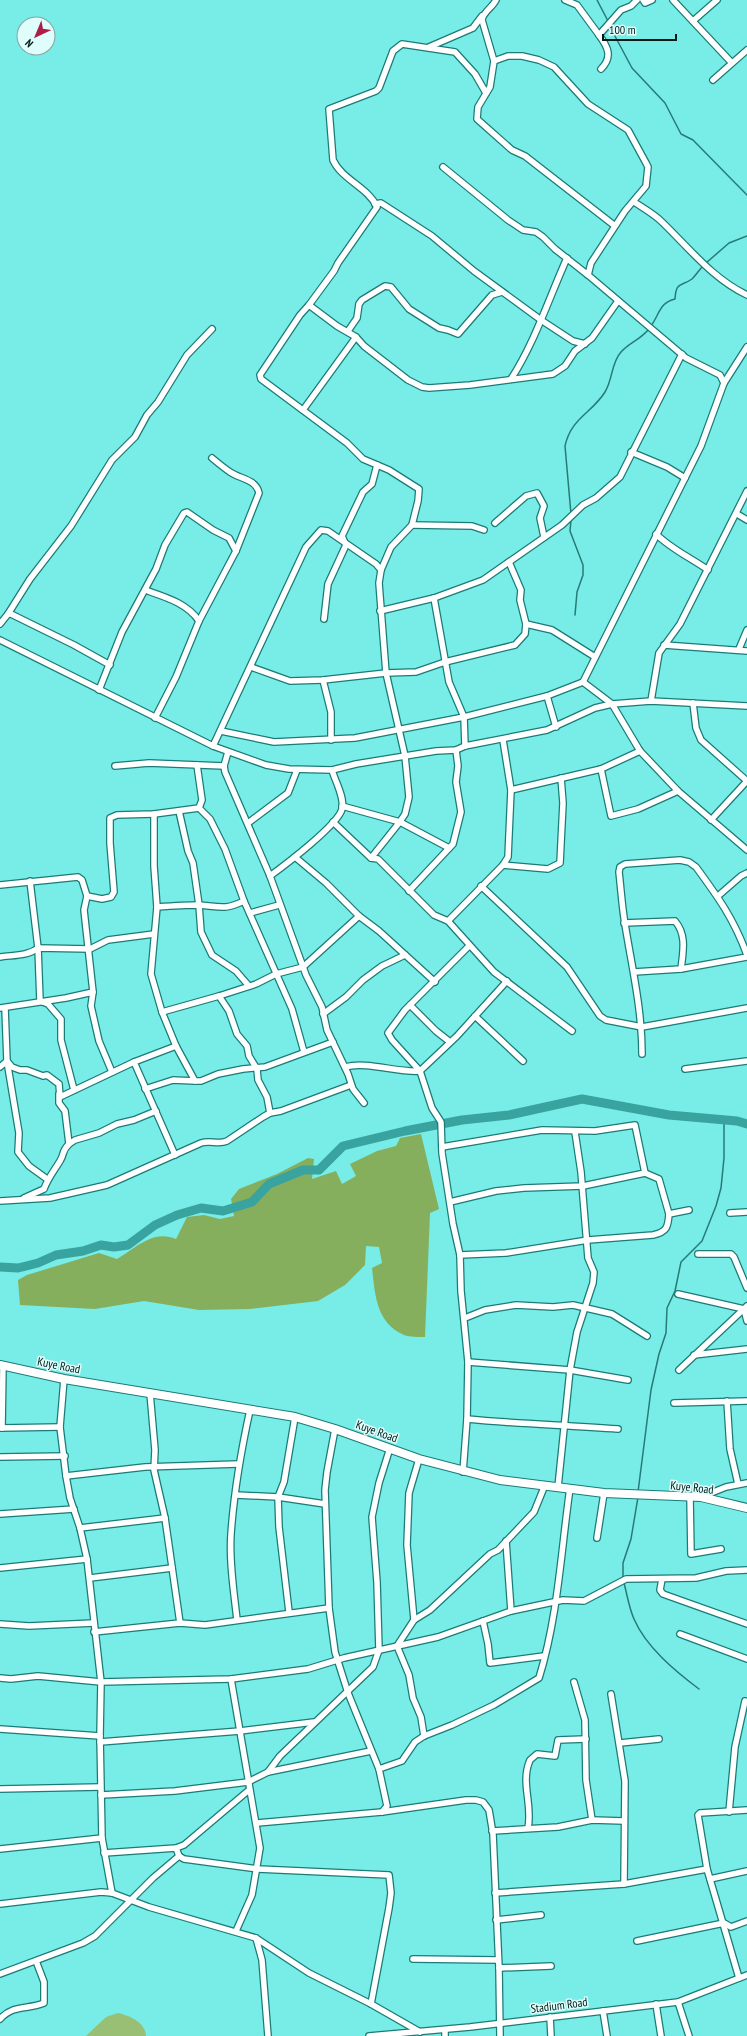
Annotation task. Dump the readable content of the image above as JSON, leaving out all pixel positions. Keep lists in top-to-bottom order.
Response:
{
  "streets": {
    "street": ["Kuye Road", "Stadium Road"]
  },
  "scale_bar": "100 m",
  "north": "bottom left"
}
